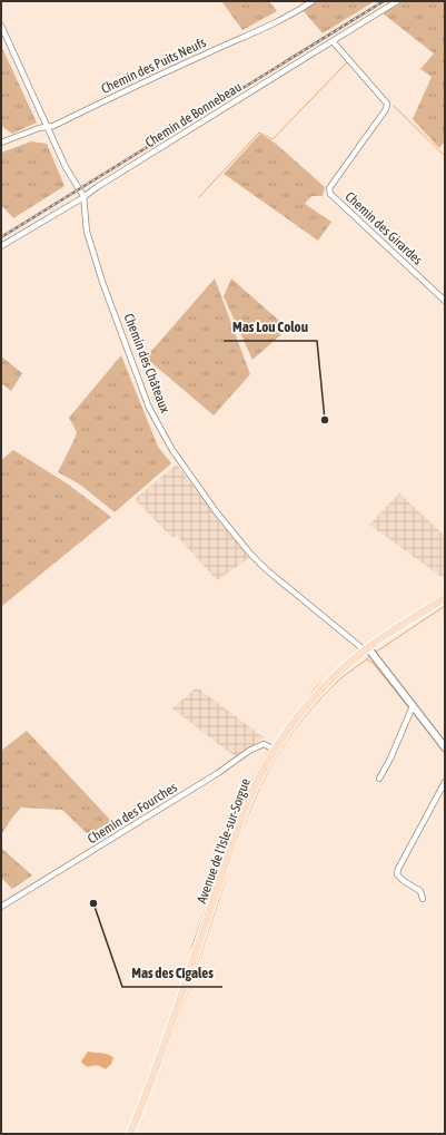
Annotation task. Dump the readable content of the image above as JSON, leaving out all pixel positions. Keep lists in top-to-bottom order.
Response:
{
  "streets": {
    "main road": ["Avenue de l'Isle-sur-Sorgue"],
    "street": [
      "Chemin des Puits Neufs",
      "Chemin de Bonnebeau",
      "Chemin des Girardes",
      "Chemin des Châteaux",
      "Chemin des Fourches"
    ]
  },
  "crossings": [
    ["Chemin des Puits Neufs", "Chemin des Châteaux"],
    ["Chemin de Bonnebeau", "Chemin des Girardes"],
    ["Chemin de Bonnebeau", "Chemin des Châteaux"],
    ["Chemin des Châteaux", "Avenue de l'Isle-sur-Sorgue"],
    ["Chemin des Fourches", "Avenue de l'Isle-sur-Sorgue"]
  ],
  "places": ["Mas Lou Colou", "Mas des Cigales"]
}
